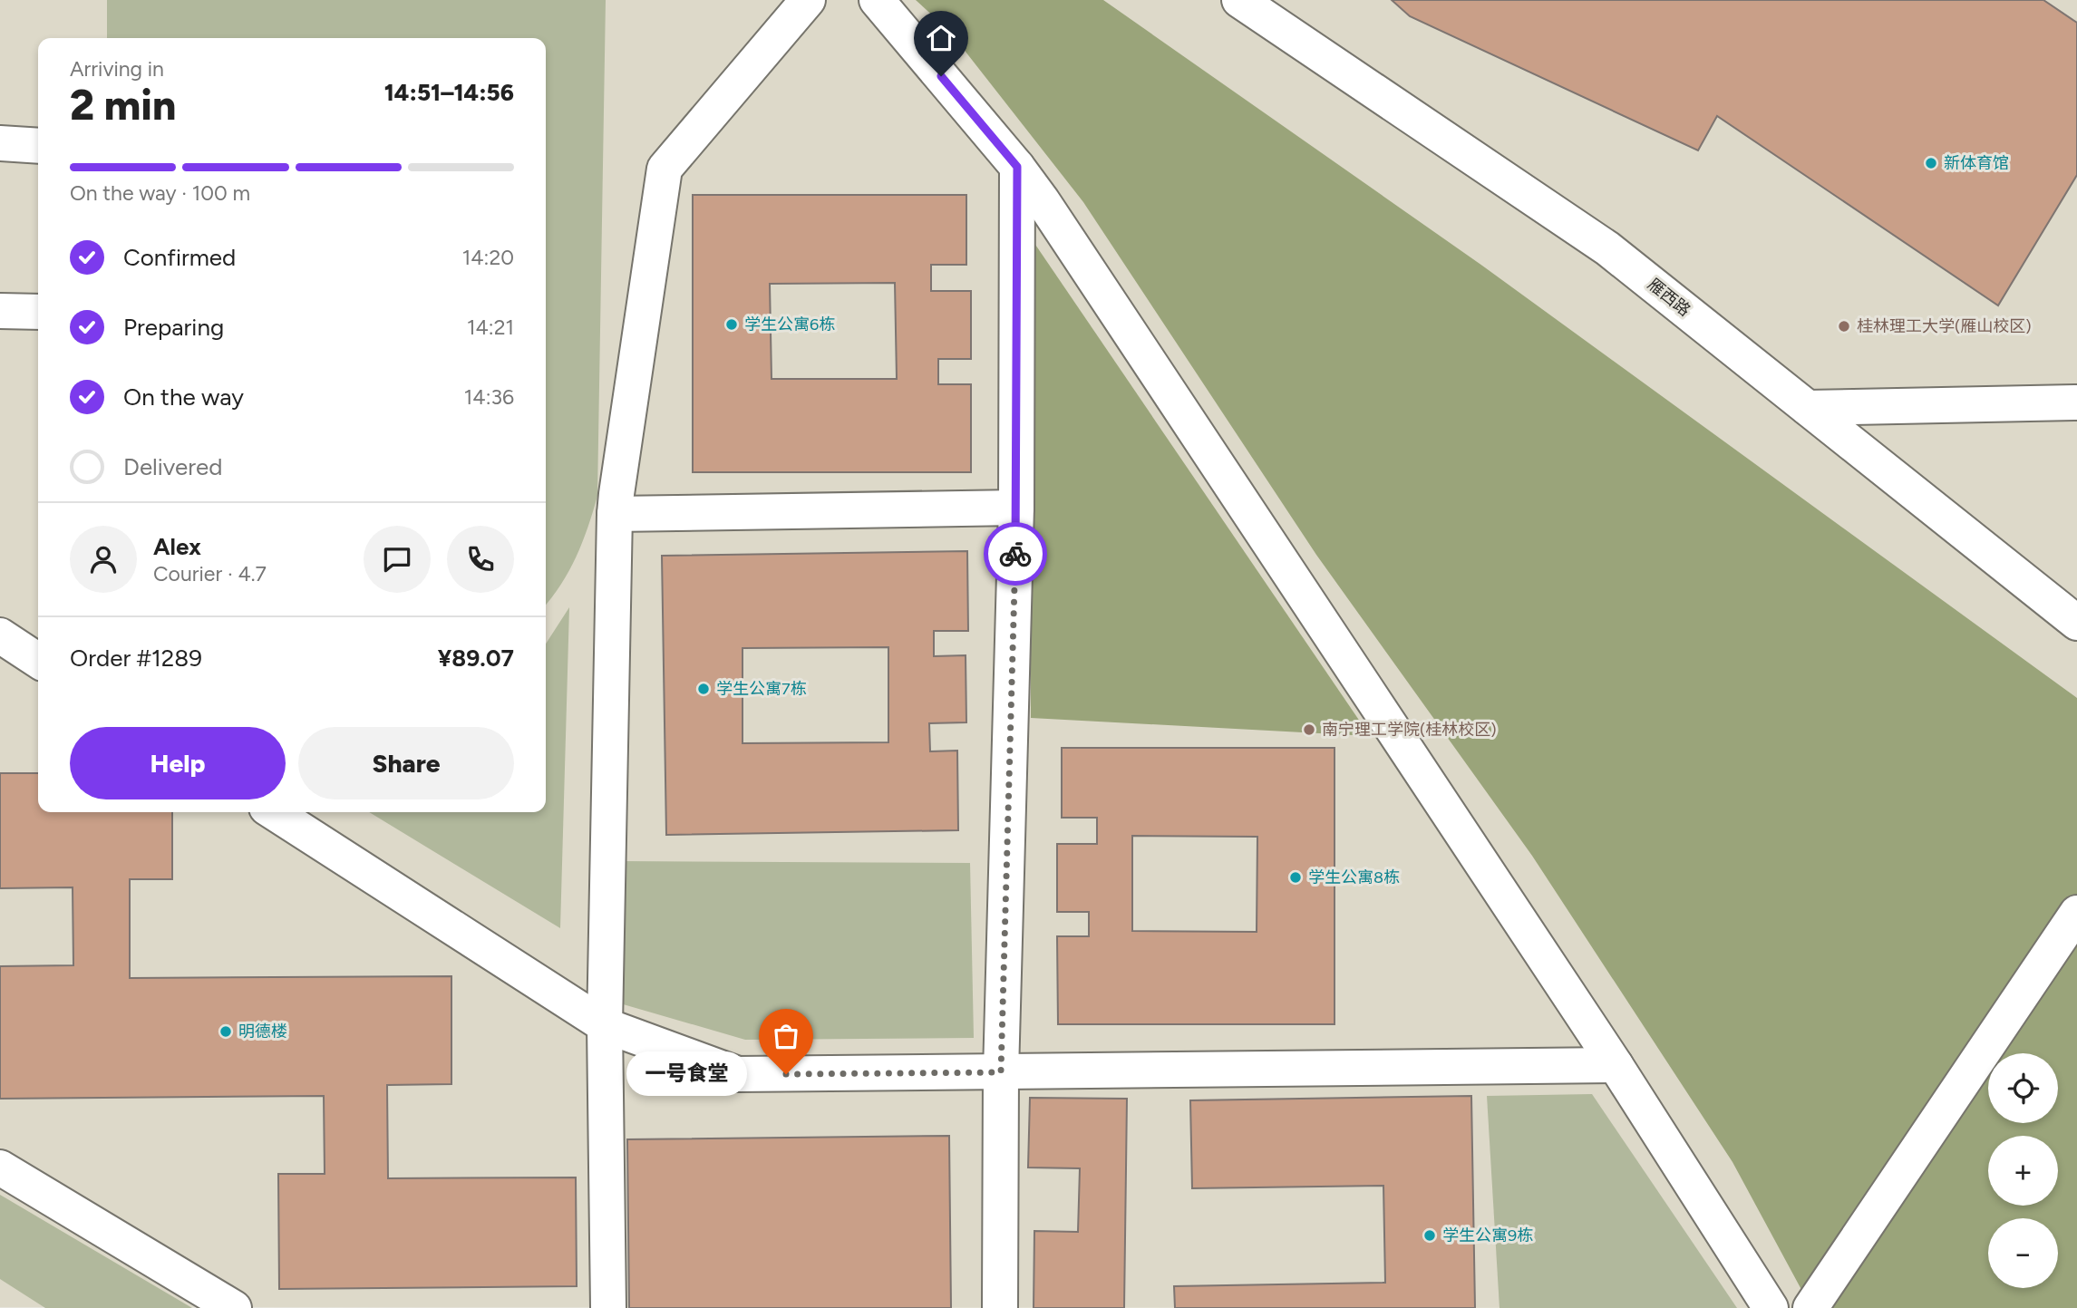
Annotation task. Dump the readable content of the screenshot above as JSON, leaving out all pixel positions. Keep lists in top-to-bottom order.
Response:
{
  "streets": {
    "street": ["雁西路"]
  },
  "places": [
    "新体育馆",
    "学生公寓6栋",
    "桂林理工大学(雁山校区)",
    "学生公寓7栋",
    "南宁理工学院(桂林校区)",
    "学生公寓8栋",
    "明德楼",
    "一号食堂",
    "学生公寓9栋"
  ],
  "page": {
    "heading": ["2 min", "Arriving in", "14:51–14:56"],
    "panel": [
      "Alex",
      "Courier · 4.7",
      "Order #1289",
      "¥89.07"
    ],
    "bar": "On the way · 100 m",
    "list": [
      ["Confirmed", "14:20"],
      ["Preparing", "14:21"],
      ["On the way", "14:36"],
      "Delivered"
    ],
    "buttons": ["Help", "Share"],
    "bubble": "一号食堂",
    "map_buttons": ["+", "−"]
  }
}
